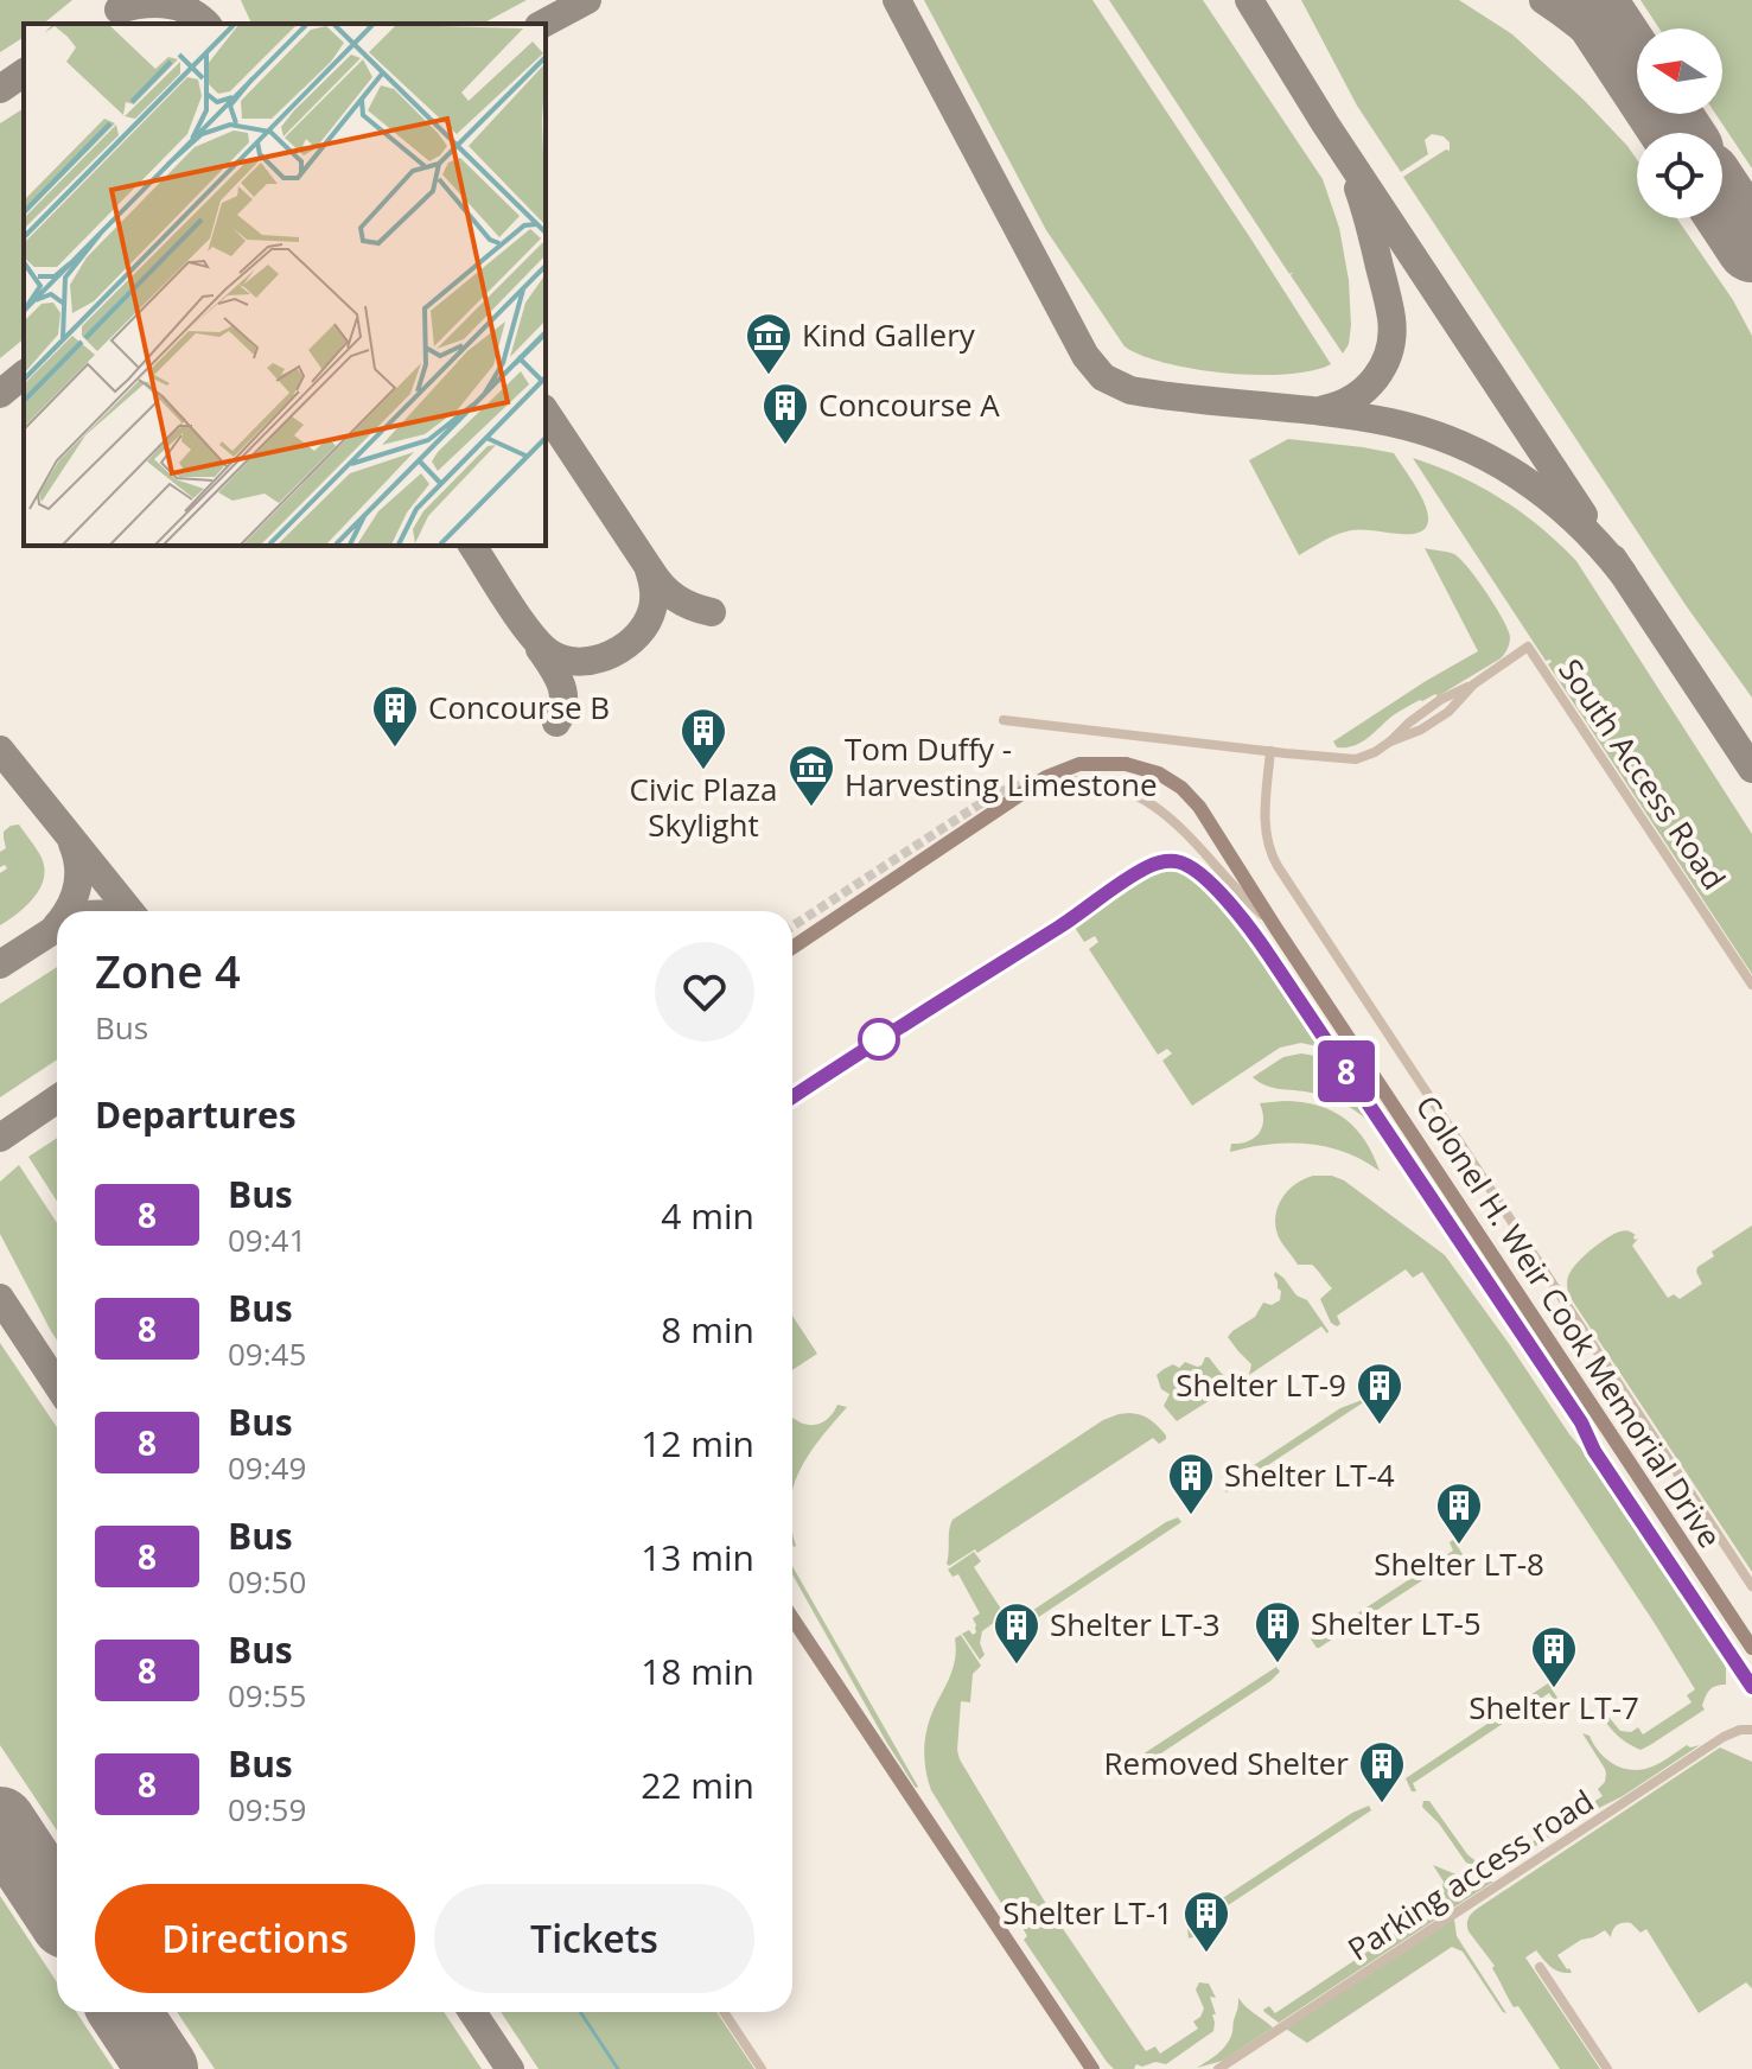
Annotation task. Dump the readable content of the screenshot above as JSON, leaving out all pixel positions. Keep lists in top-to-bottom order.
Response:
{
  "streets": {
    "street": ["South Access Road", "Colonel H. Weir Cook Memorial Drive", "Parking access road"]
  },
  "places": {
    "museum": ["Kind Gallery", "Tom Duffy - Harvesting Limestone"],
    "building": [
      "Concourse A",
      "Concourse B",
      "Civic Plaza Skylight",
      "Shelter LT-9",
      "Shelter LT-4",
      "Shelter LT-8",
      "Shelter LT-5",
      "Shelter LT-3",
      "Shelter LT-7",
      "Removed Shelter",
      "Shelter LT-1"
    ]
  },
  "lines": ["bus line 8"],
  "north": "left",
  "page": {
    "on_map": "8",
    "heading": [
      ["Zone 4", "Bus"],
      "Departures"
    ],
    "list": [
      {
        "mark": "8",
        "name": "Bus",
        "note": "09:41",
        "value": "4 min"
      },
      {
        "mark": "8",
        "name": "Bus",
        "note": "09:45",
        "value": "8 min"
      },
      {
        "mark": "8",
        "name": "Bus",
        "note": "09:49",
        "value": "12 min"
      },
      {
        "mark": "8",
        "name": "Bus",
        "note": "09:50",
        "value": "13 min"
      },
      {
        "mark": "8",
        "name": "Bus",
        "note": "09:55",
        "value": "18 min"
      },
      {
        "mark": "8",
        "name": "Bus",
        "note": "09:59",
        "value": "22 min"
      }
    ],
    "buttons": ["Directions", "Tickets"]
  }
}
